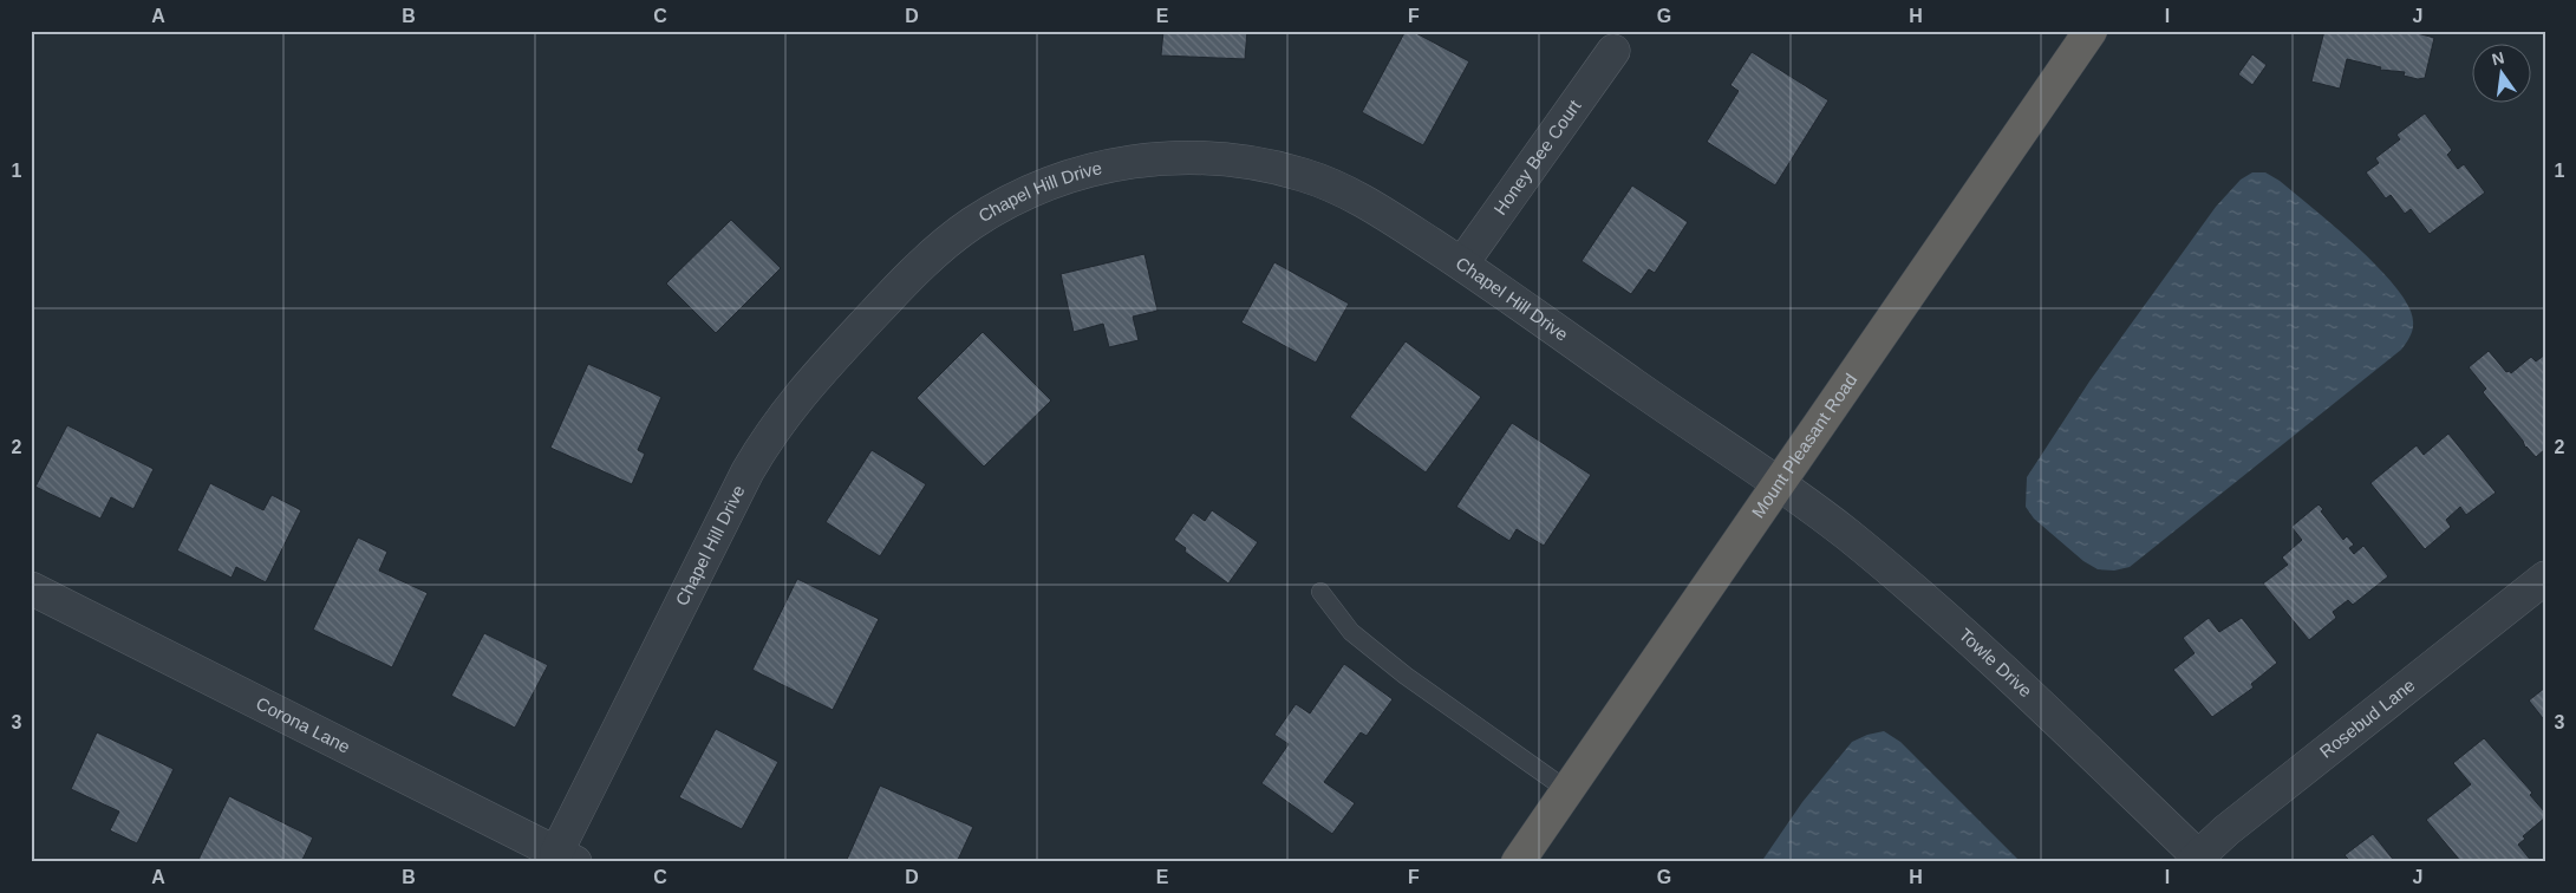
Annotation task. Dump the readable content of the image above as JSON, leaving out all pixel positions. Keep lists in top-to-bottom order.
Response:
{
  "streets": {
    "highway": ["Mount Pleasant Road"],
    "street": [
      "Honey Bee Court",
      "Chapel Hill Drive",
      "Towle Drive",
      "Rosebud Lane",
      "Corona Lane"
    ]
  },
  "crossings": [
    ["Honey Bee Court", "Chapel Hill Drive"],
    ["Chapel Hill Drive", "Mount Pleasant Road"],
    ["Chapel Hill Drive", "Towle Drive"],
    ["Chapel Hill Drive", "Corona Lane"],
    ["Mount Pleasant Road", "Towle Drive"],
    ["Towle Drive", "Rosebud Lane"]
  ],
  "north": "top",
  "grid": {
    "columns": [
      "A",
      "B",
      "C",
      "D",
      "E",
      "F",
      "G",
      "H",
      "I",
      "J"
    ],
    "rows": ["1", "2", "3"]
  }
}
